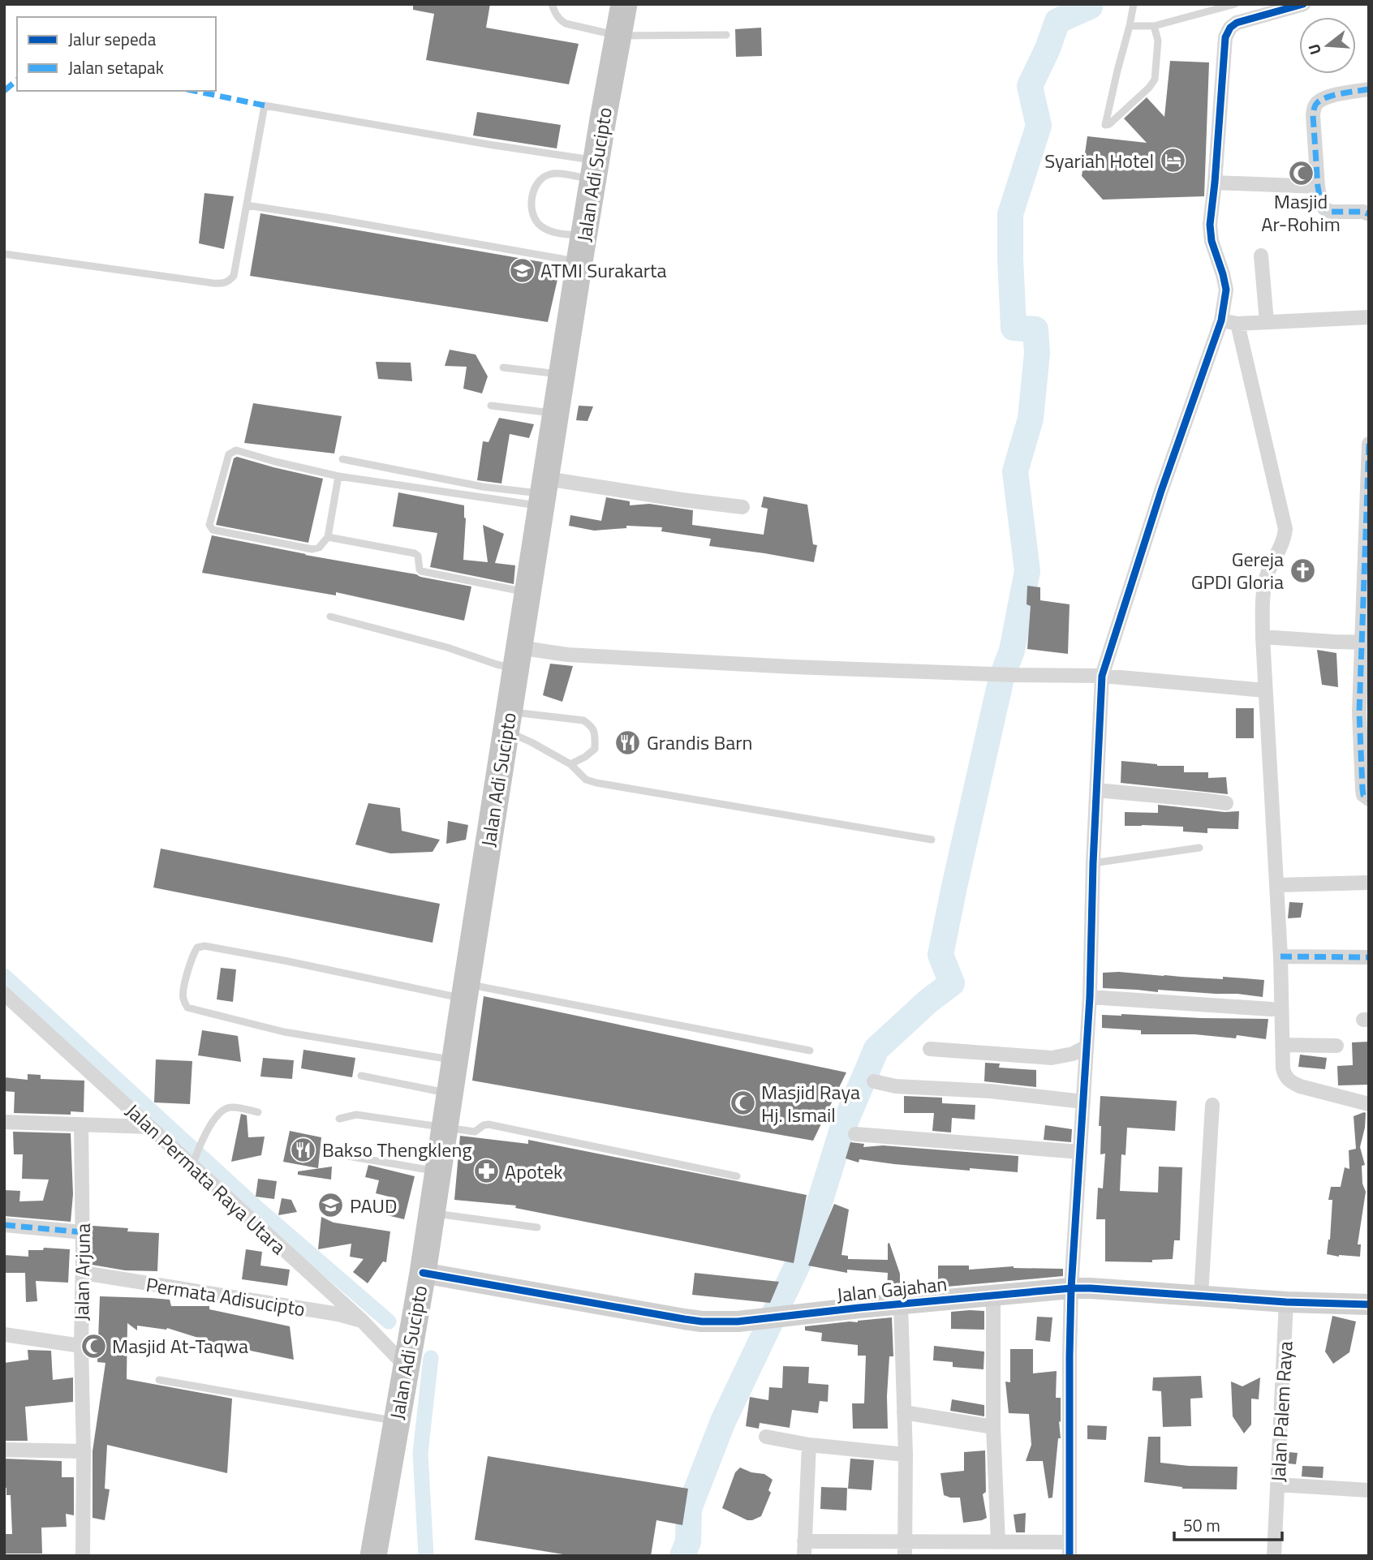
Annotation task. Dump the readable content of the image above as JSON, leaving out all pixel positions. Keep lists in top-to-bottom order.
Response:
{
  "streets": {
    "highway": ["Jalan Adi Sucipto"],
    "street": [
      "Jalan Permata Raya Utara",
      "Jalan Arjuna",
      "Jalan Gajahan",
      "Permata Adisucipto",
      "Jalan Palem Raya"
    ]
  },
  "crossings": [
    ["Jalan Adi Sucipto", "Jalan Permata Raya Utara"],
    ["Jalan Adi Sucipto", "Jalan Gajahan"],
    ["Jalan Permata Raya Utara", "Permata Adisucipto"],
    ["Jalan Gajahan", "Jalan Palem Raya"]
  ],
  "places": {
    "hotel": ["Syariah Hotel"],
    "mosque": ["Masjid Ar-Rohim", "Masjid Raya Hj. Ismail", "Masjid At-Taqwa"],
    "school or university": ["ATMI Surakarta", "PAUD"],
    "church": ["Gereja GPDI Gloria"],
    "restaurant": ["Grandis Barn", "Bakso Thengkleng"],
    "pharmacy": ["Apotek"]
  },
  "legend": ["Jalur sepeda", "Jalan setapak"],
  "scale_bar": "50 m",
  "north": "left"
}
